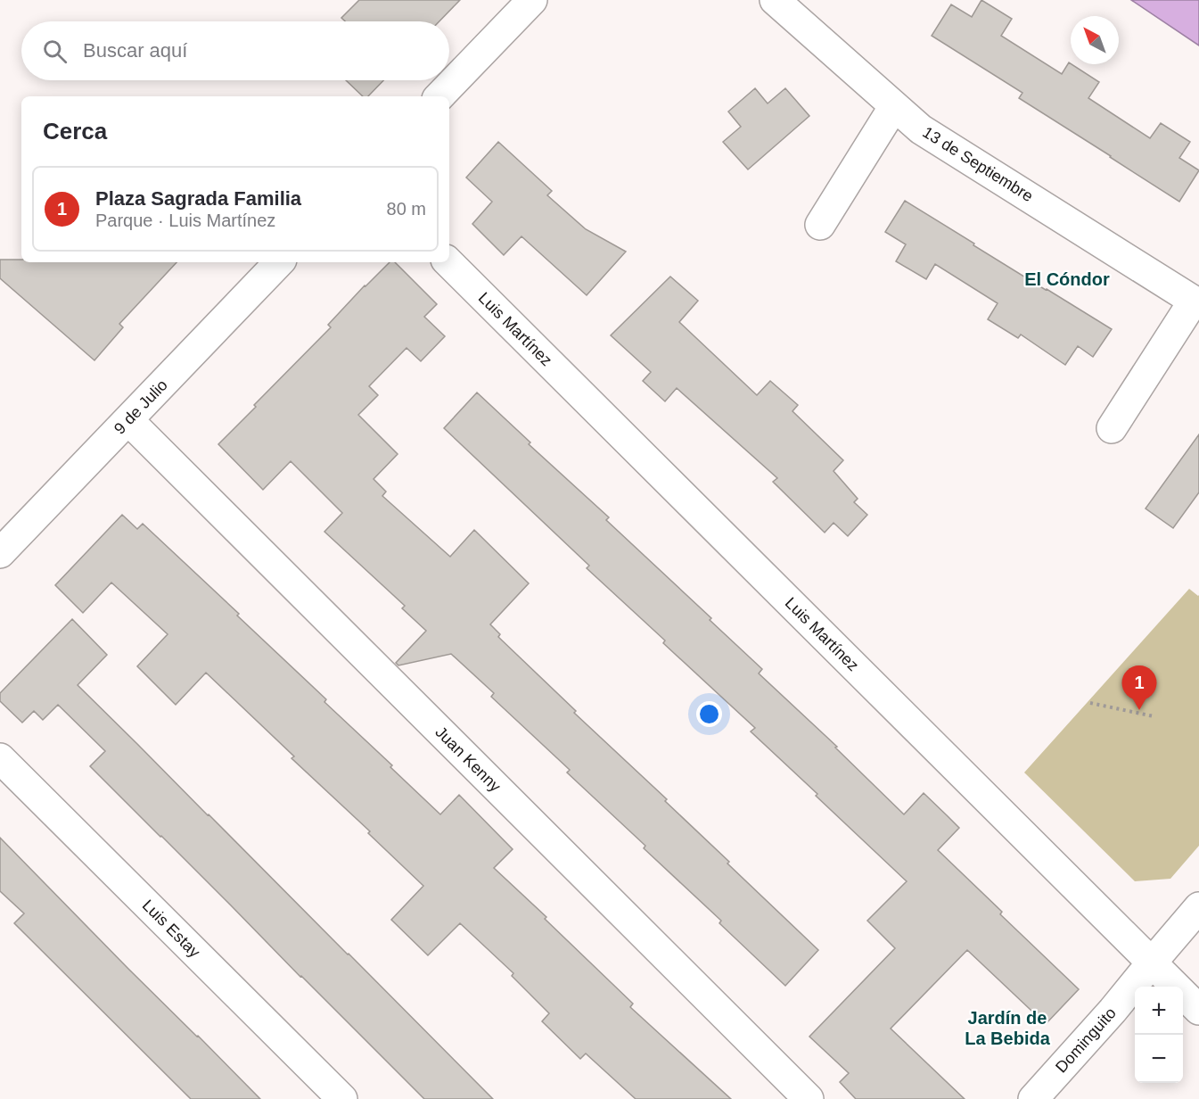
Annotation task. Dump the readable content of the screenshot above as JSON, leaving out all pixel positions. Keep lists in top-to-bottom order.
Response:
{
  "streets": {
    "street": [
      "13 de Septiembre",
      "Luis Martínez",
      "9 de Julio",
      "Juan Kenny",
      "Luis Estay",
      "Dominguito"
    ]
  },
  "crossings": [
    ["Luis Martínez", "Dominguito"],
    ["9 de Julio", "Juan Kenny"]
  ],
  "districts": ["El Cóndor", "Jardín de La Bebida"],
  "north": "top left",
  "page": {
    "search": "Buscar aquí",
    "heading": "Cerca",
    "list": [
      {
        "mark": "1",
        "name": "Plaza Sagrada Familia",
        "note": "Parque · Luis Martínez",
        "value": "80 m"
      }
    ],
    "pins": "1",
    "map_buttons": ["+", "−"]
  }
}
